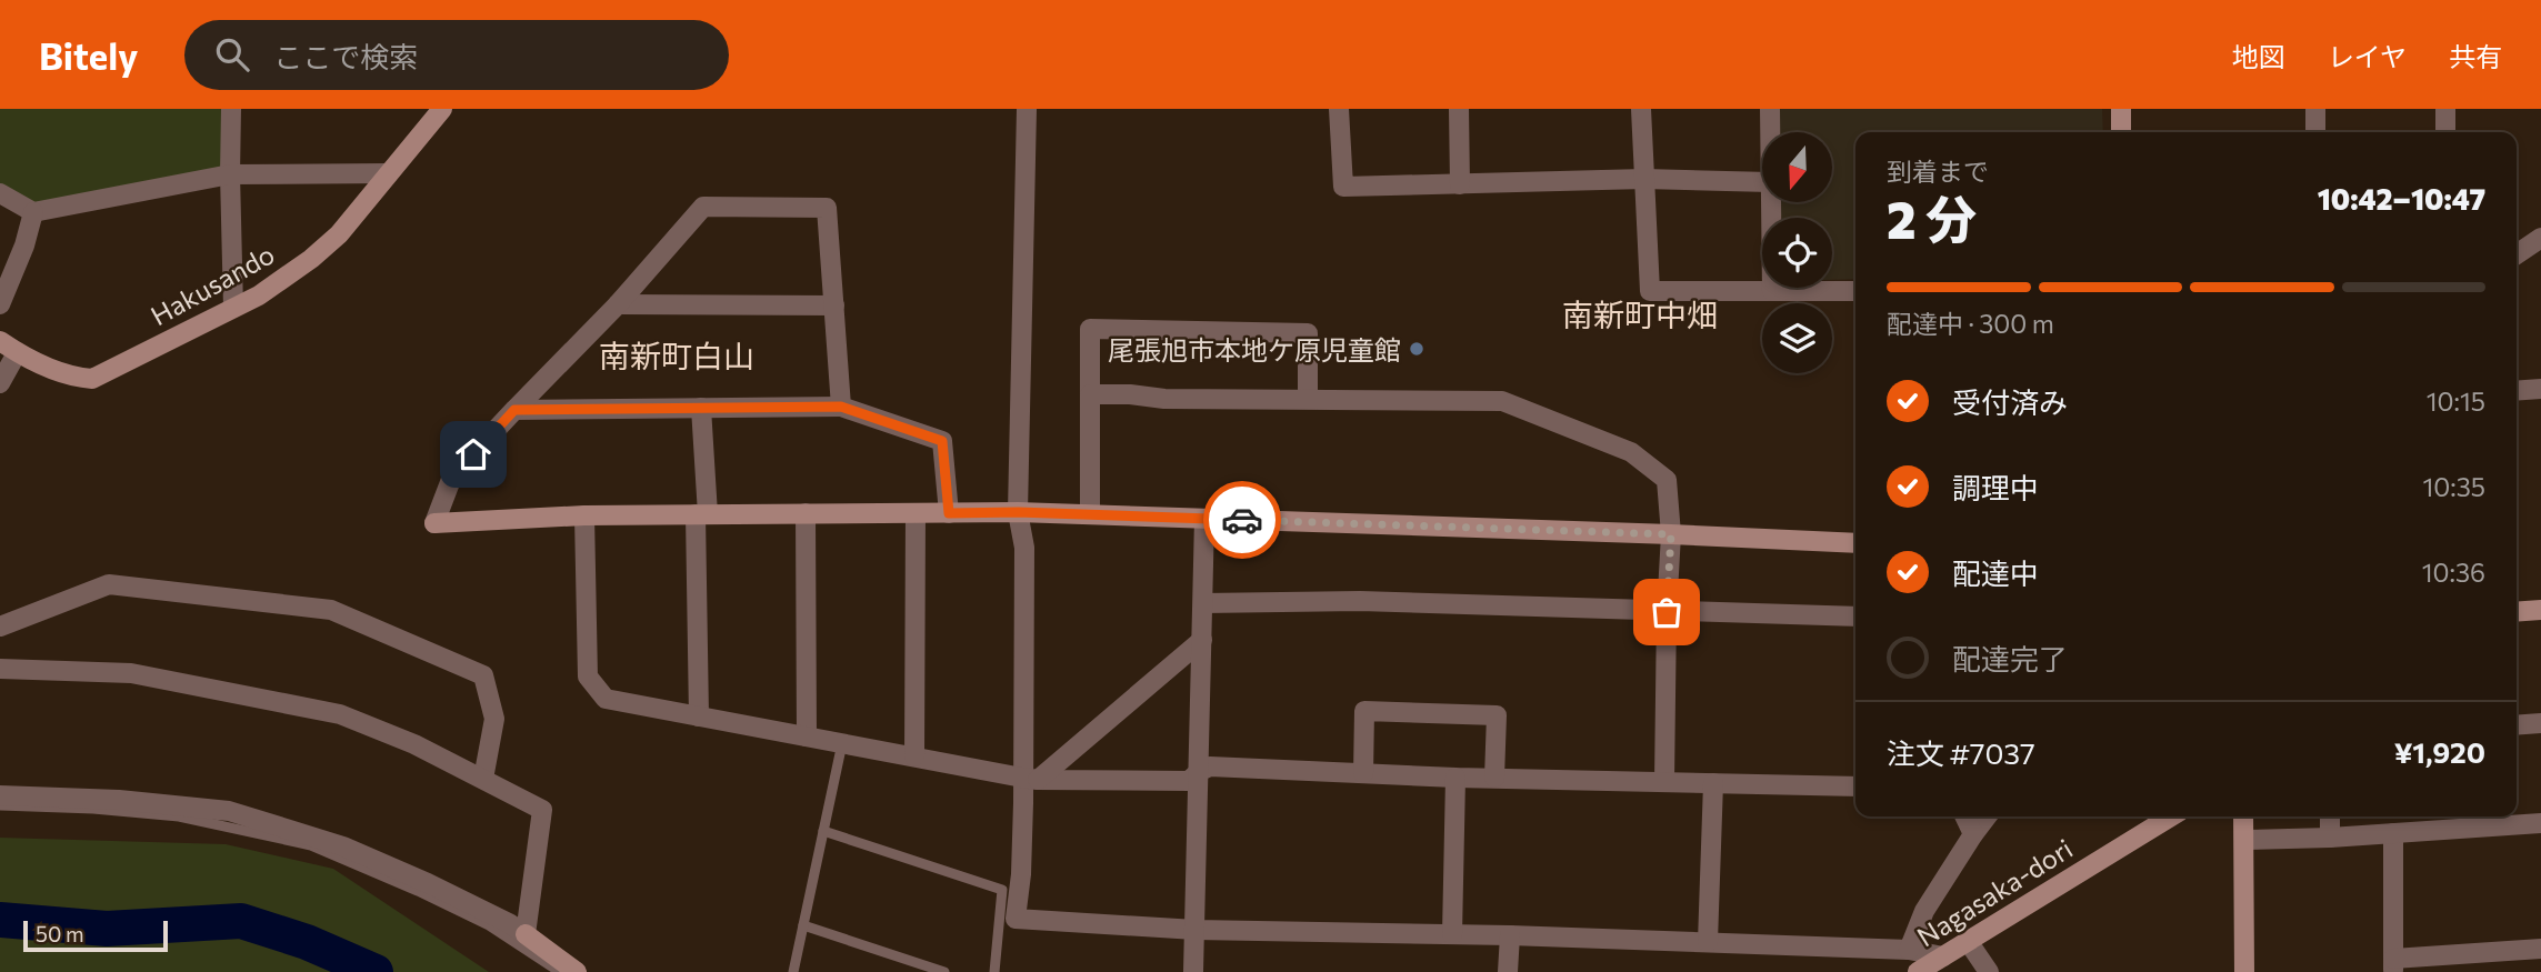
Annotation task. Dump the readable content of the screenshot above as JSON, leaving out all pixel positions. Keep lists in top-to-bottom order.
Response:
{
  "streets": {
    "street": ["Hakusando", "Nagasaka-dori"]
  },
  "districts": ["南新町中畑", "南新町白山"],
  "places": ["尾張旭市本地ケ原児童館"],
  "scale_bar": "50 m",
  "north": "bottom",
  "page": {
    "header": "Bitely",
    "search": "ここで検索",
    "nav": ["地図", "レイヤ", "共有"],
    "heading": ["2 分", "到着まで", "10:42–10:47"],
    "panel": ["注文 #7037", "¥1,920"],
    "bar": "配達中 · 300 m",
    "list": [
      ["受付済み", "10:15"],
      ["調理中", "10:35"],
      ["配達中", "10:36"],
      "配達完了"
    ],
    "scale": "50 m"
  }
}
